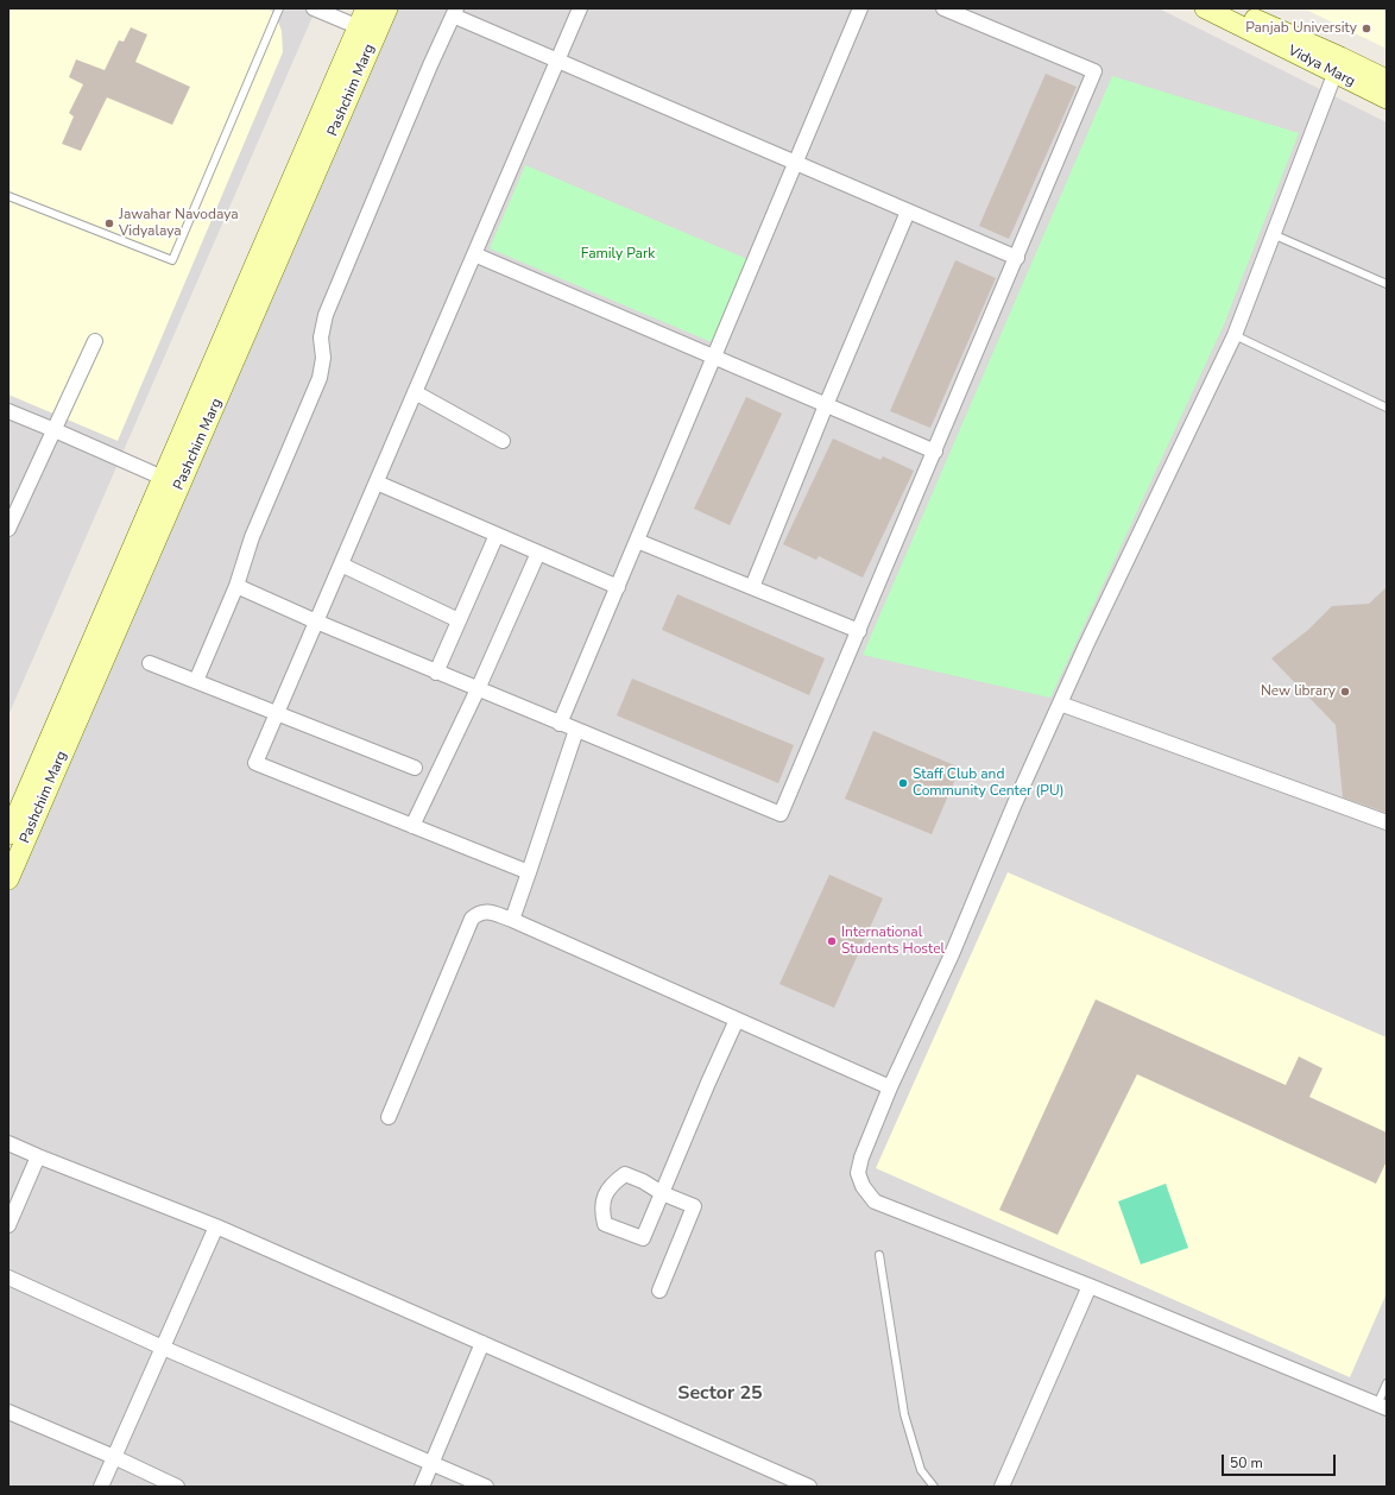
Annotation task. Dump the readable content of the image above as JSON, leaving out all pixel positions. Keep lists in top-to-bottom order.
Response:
{
  "streets": {
    "main road": ["Vidya Marg", "Pashchim Marg"]
  },
  "districts": ["Sector 25"],
  "parks": ["Family Park"],
  "places": [
    "Panjab University",
    "Jawahar Navodaya Vidyalaya",
    "New library",
    "Staff Club and Community Center (PU)",
    "International Students Hostel"
  ],
  "scale_bar": "50 m"
}
